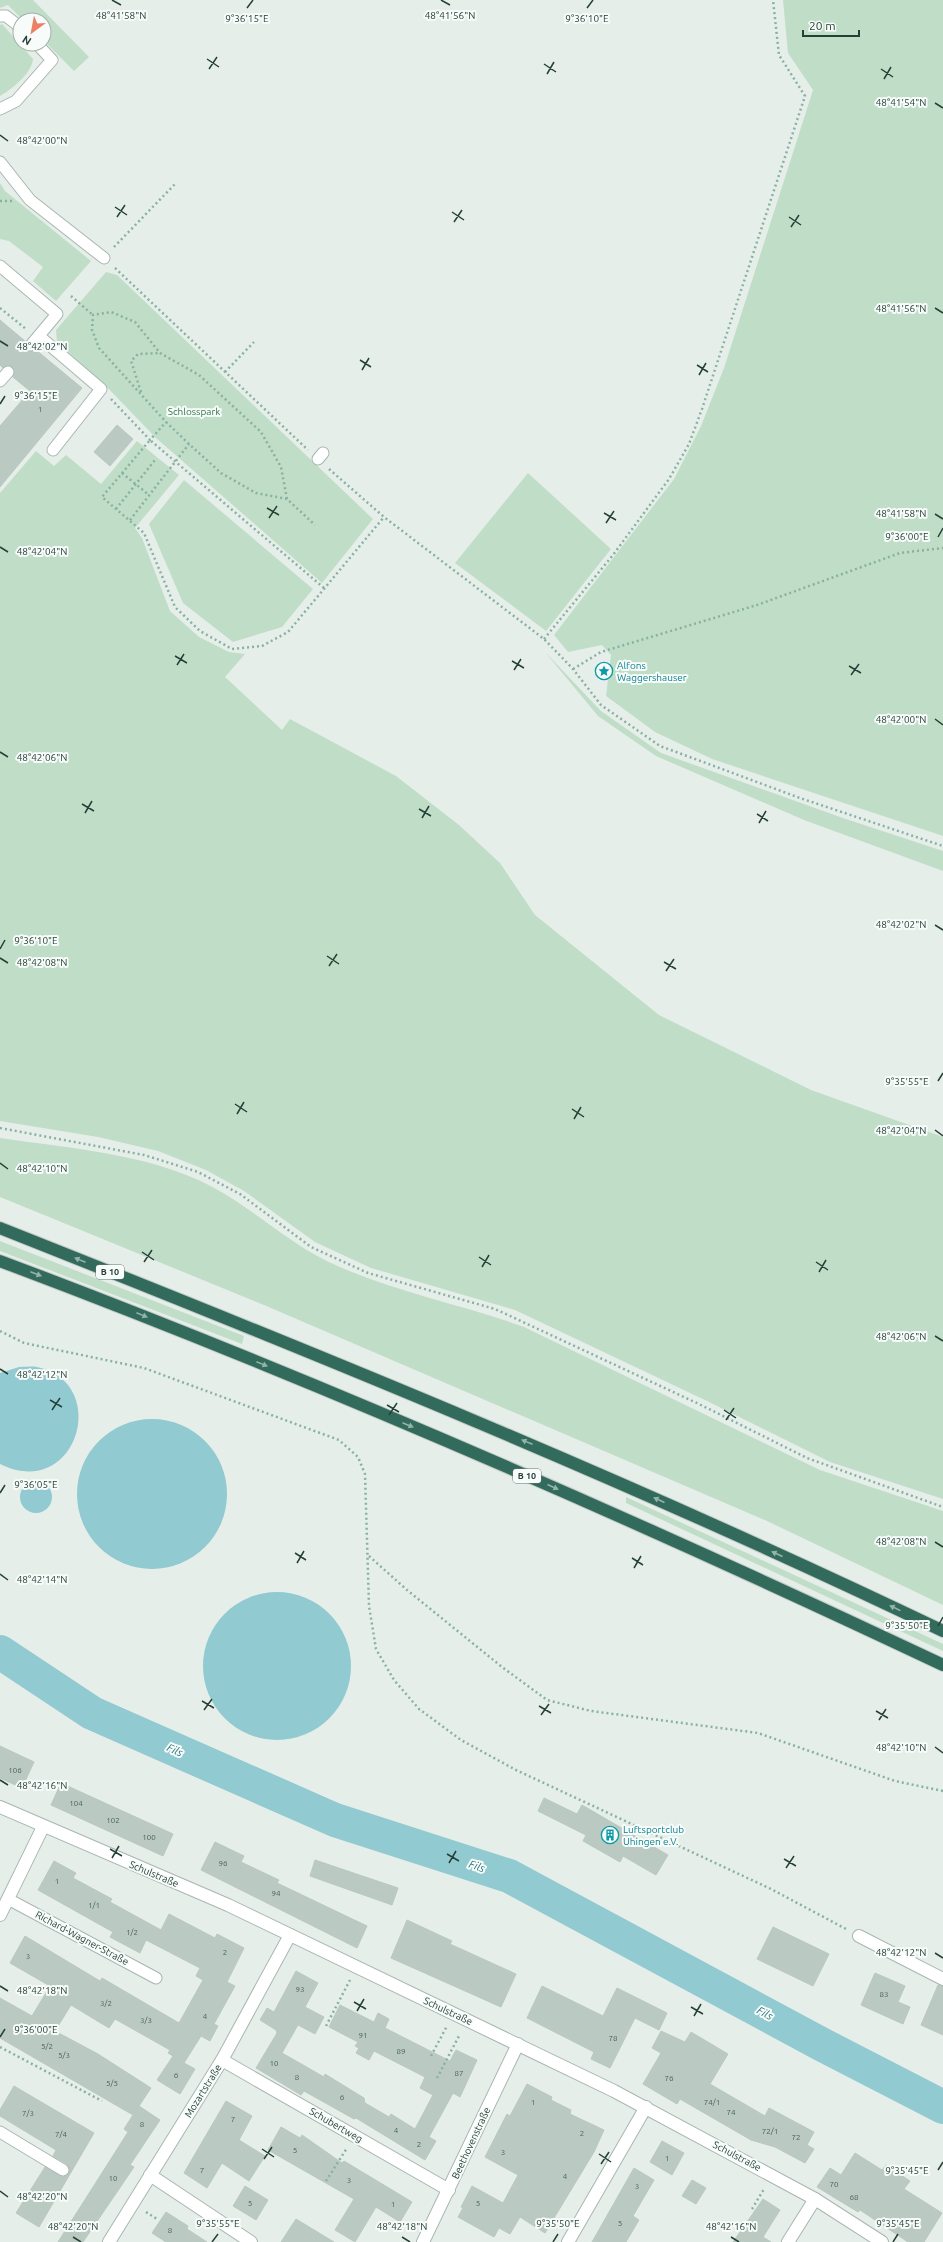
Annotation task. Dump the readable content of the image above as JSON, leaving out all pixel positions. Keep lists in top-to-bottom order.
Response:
{
  "streets": {
    "highway": ["B 10"],
    "street": [
      "Schulstraße",
      "Mozartstraße",
      "Schubertweg",
      "Beethovenstraße"
    ],
    "lane": ["Richard-Wagner-Straße"]
  },
  "crossings": [
    ["Schulstraße", "Mozartstraße"],
    ["Schulstraße", "Beethovenstraße"],
    ["Mozartstraße", "Schubertweg"],
    ["Schubertweg", "Beethovenstraße"]
  ],
  "water": ["Fils"],
  "parks": ["Schlosspark"],
  "places": {
    "place": ["Alfons Waggershauser"],
    "building": ["Luftsportclub Uhingen e.V."]
  },
  "house_numbers": [
    "1",
    "106",
    "104",
    "102",
    "100",
    "96",
    "1",
    "94",
    "1/1",
    "1/2",
    "2",
    "3",
    "93",
    "83",
    "3/2",
    "4",
    "3/3",
    "91",
    "78",
    "5/2",
    "89",
    "5/3",
    "10",
    "87",
    "6",
    "8",
    "76",
    "5/5",
    "6",
    "1",
    "74/1",
    "74",
    "7/3",
    "7",
    "8",
    "4",
    "72/1",
    "2",
    "7/4",
    "72",
    "2",
    "5",
    "3",
    "1",
    "7",
    "4",
    "10",
    "3",
    "70",
    "3",
    "68",
    "5",
    "5",
    "1",
    "5",
    "8"
  ],
  "scale_bar": "20 m",
  "north": "bottom left",
  "coordinates": [
    "48°41'56\"N",
    "48°41'58\"N",
    "9°36'15\"E",
    "9°36'10\"E",
    "48°41'54\"N",
    "48°42'00\"N",
    "48°42'02\"N",
    "9°36'00\"E",
    "48°42'04\"N",
    "48°42'06\"N",
    "48°42'08\"N",
    "9°35'55\"E",
    "48°42'10\"N",
    "48°42'12\"N",
    "9°36'05\"E",
    "48°42'14\"N",
    "9°35'50\"E",
    "48°42'16\"N",
    "48°42'18\"N",
    "9°35'45\"E",
    "48°42'20\"N"
  ]
}
